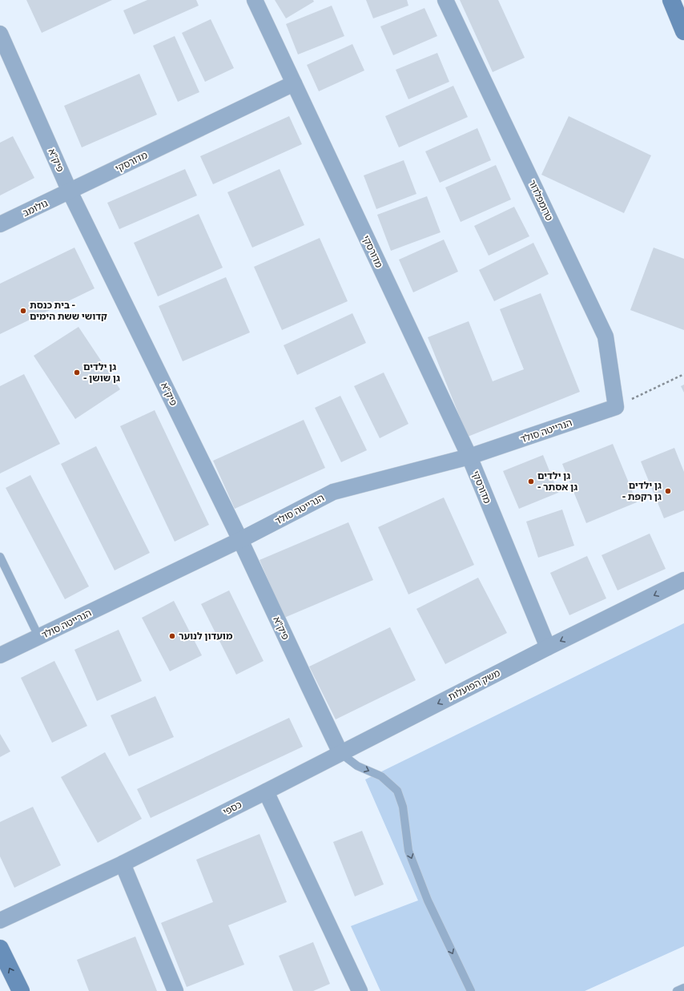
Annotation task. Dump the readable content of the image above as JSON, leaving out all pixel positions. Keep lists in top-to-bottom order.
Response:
{
  "streets": {
    "street": [
      "פיק\"א",
      "מדורסקי",
      "טרומפלדור",
      "גולומב",
      "הנרייטה סולד",
      "משק הפועלות",
      "כספי"
    ]
  },
  "crossings": [
    ["פיק\"א", "מדורסקי"],
    ["פיק\"א", "גולומב"],
    ["פיק\"א", "הנרייטה סולד"],
    ["פיק\"א", "משק הפועלות"],
    ["מדורסקי", "גולומב"],
    ["מדורסקי", "הנרייטה סולד"],
    ["מדורסקי", "משק הפועלות"],
    ["טרומפלדור", "הנרייטה סולד"],
    ["משק הפועלות", "כספי"]
  ],
  "one_way": ["משק הפועלות"],
  "places": [
    "בית כנסת - קדושי ששת הימים",
    "גן ילדים - גן שושן",
    "גן ילדים - גן אסתר",
    "גן ילדים - גן רקפת",
    "מועדון לנוער"
  ]
}
